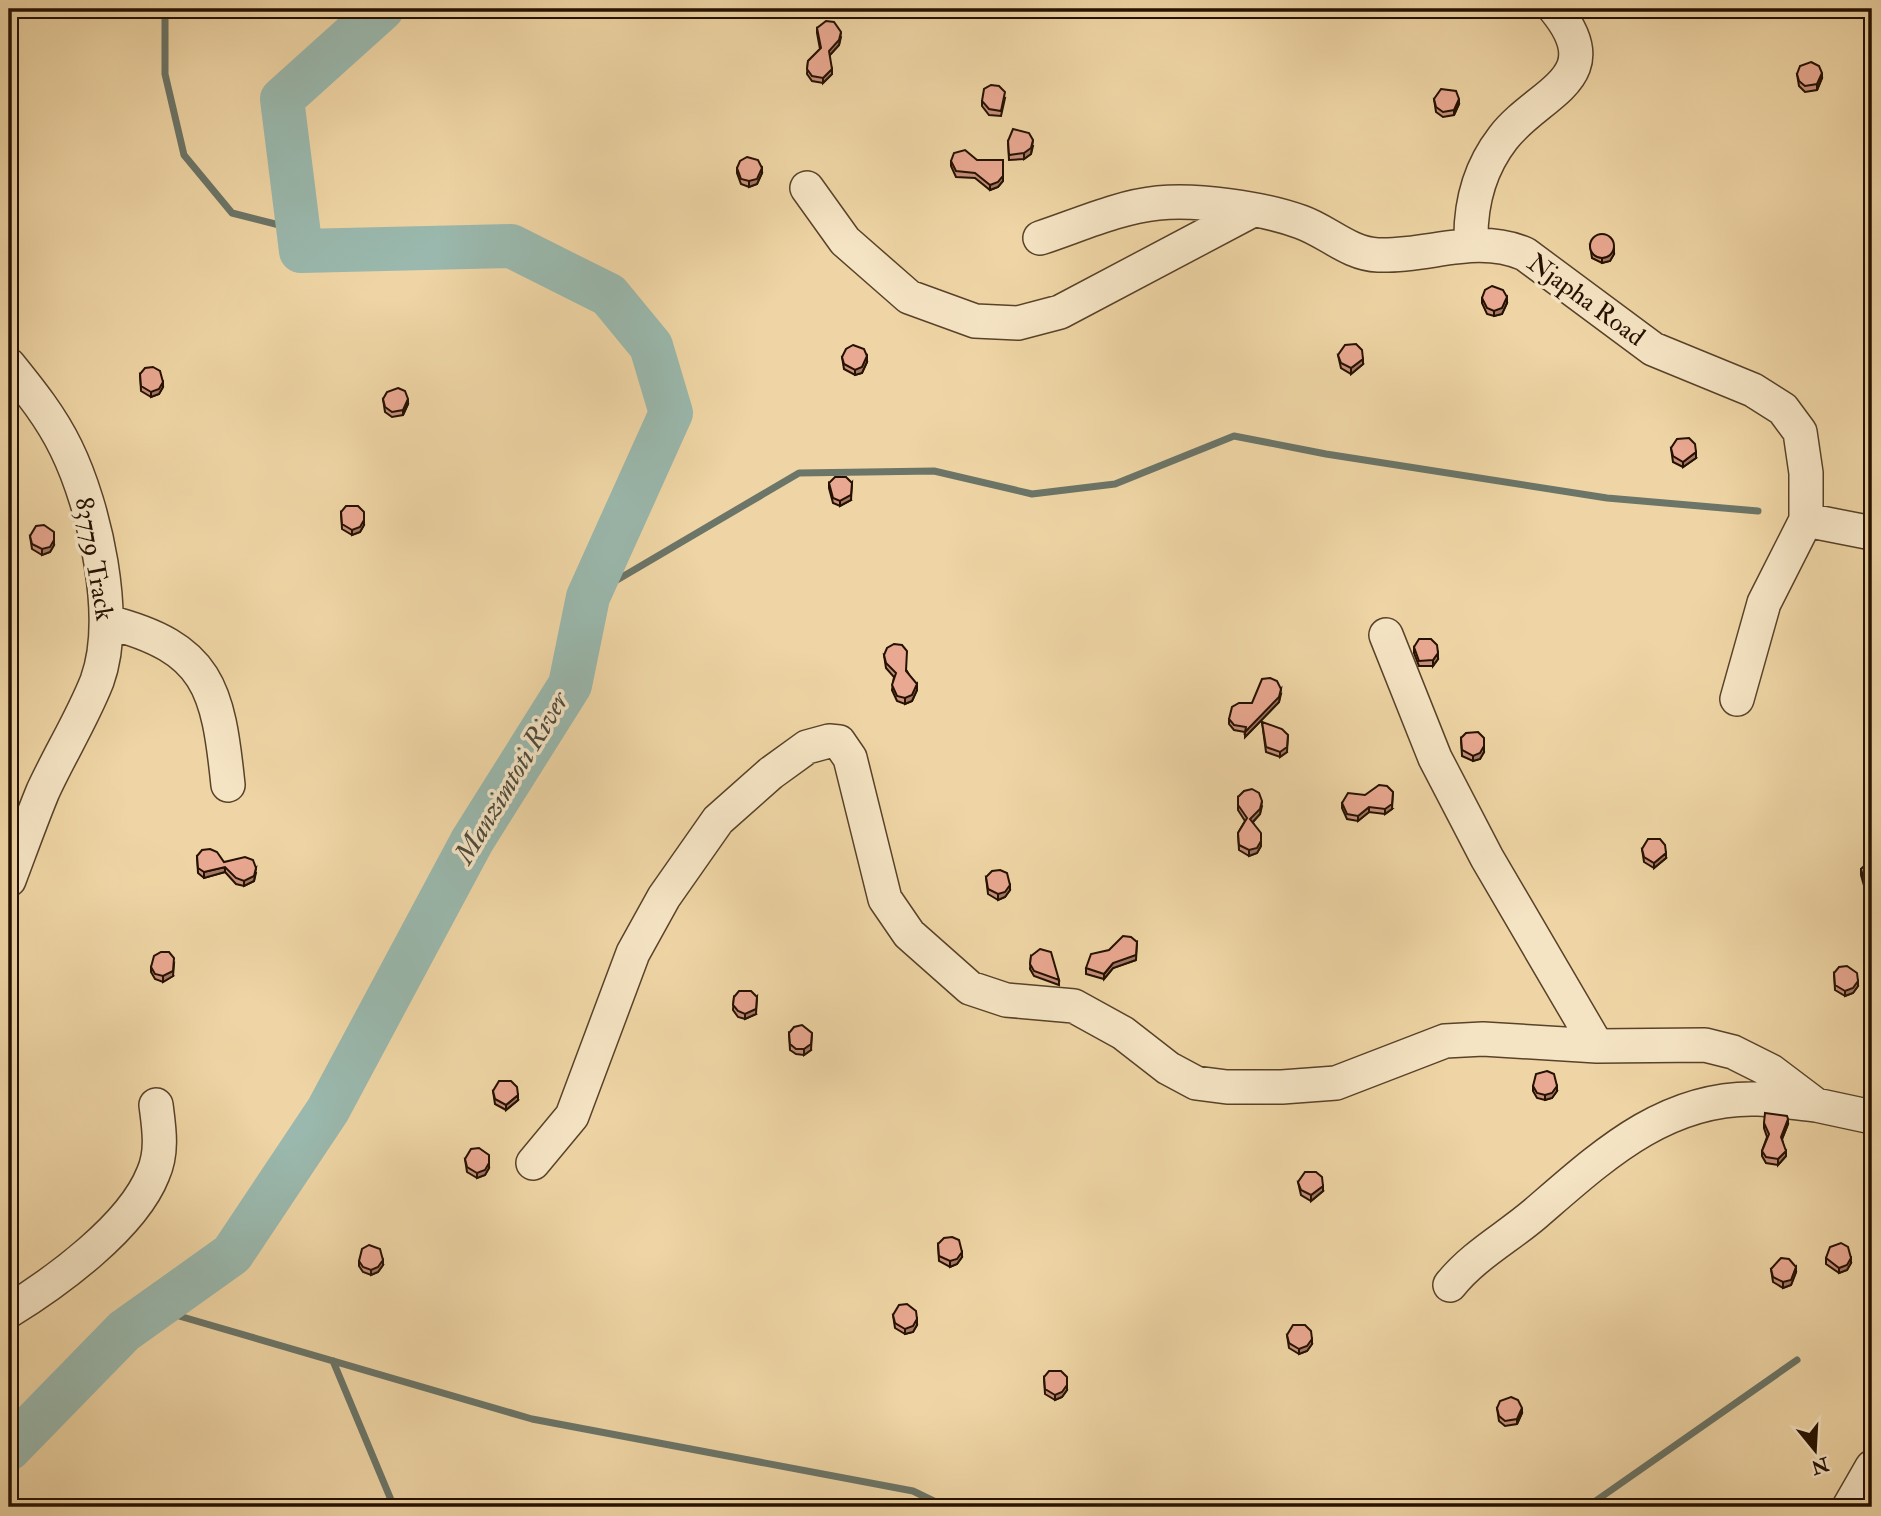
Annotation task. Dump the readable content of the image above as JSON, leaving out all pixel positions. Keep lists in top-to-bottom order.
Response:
{
  "streets": {
    "street": ["Njapha Road", "83779 Track"]
  },
  "water": ["Manzimtoti River"],
  "north": "bottom"
}
